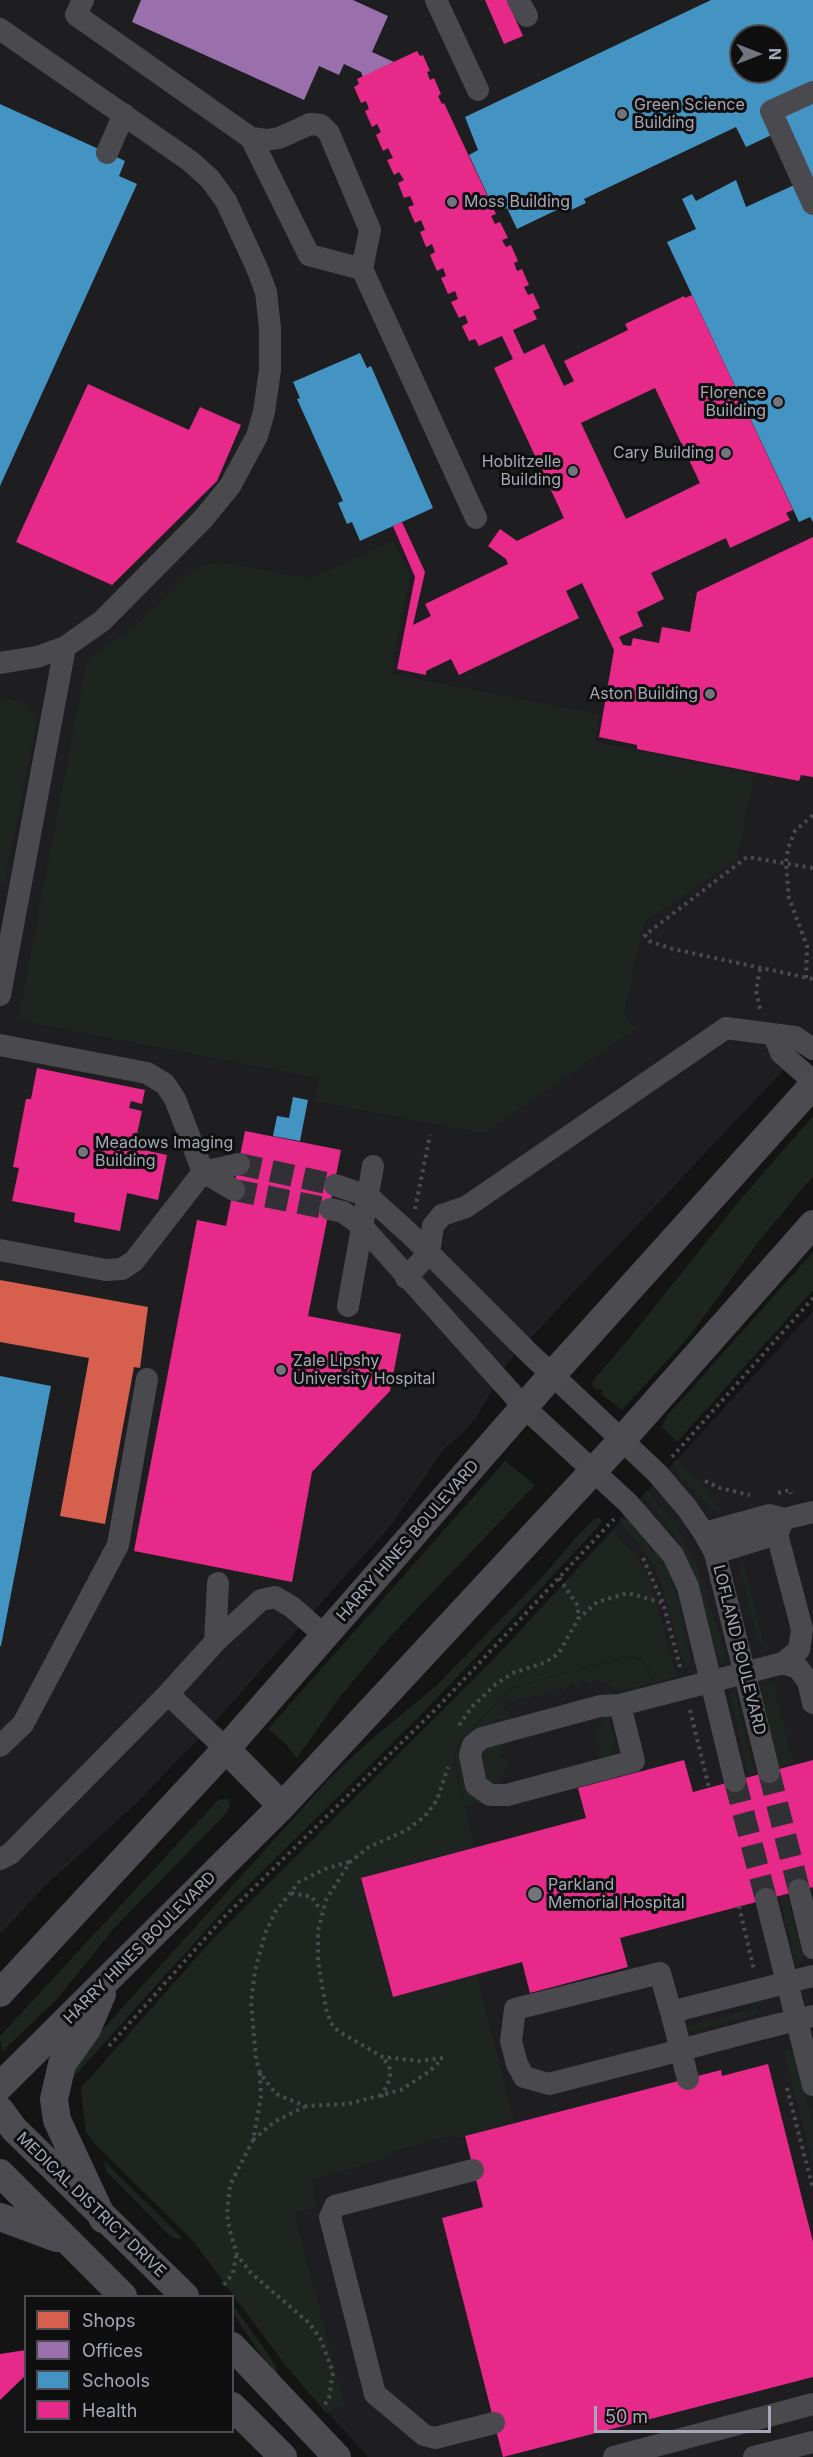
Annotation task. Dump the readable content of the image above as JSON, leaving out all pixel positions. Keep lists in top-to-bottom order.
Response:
{
  "streets": {
    "main road": ["HARRY HINES BOULEVARD", "MEDICAL DISTRICT DRIVE"],
    "street": ["LOFLAND BOULEVARD"]
  },
  "crossings": [
    ["HARRY HINES BOULEVARD", "LOFLAND BOULEVARD"]
  ],
  "places": [
    "Green Science Building",
    "Moss Building",
    "Florence Building",
    "Cary Building",
    "Hoblitzelle Building",
    "Aston Building",
    "Meadows Imaging Building",
    "Zale Lipshy University Hospital",
    "Parkland Memorial Hospital"
  ],
  "legend": [
    "Shops",
    "Offices",
    "Schools",
    "Health"
  ],
  "scale_bar": "50 m",
  "north": "right"
}
